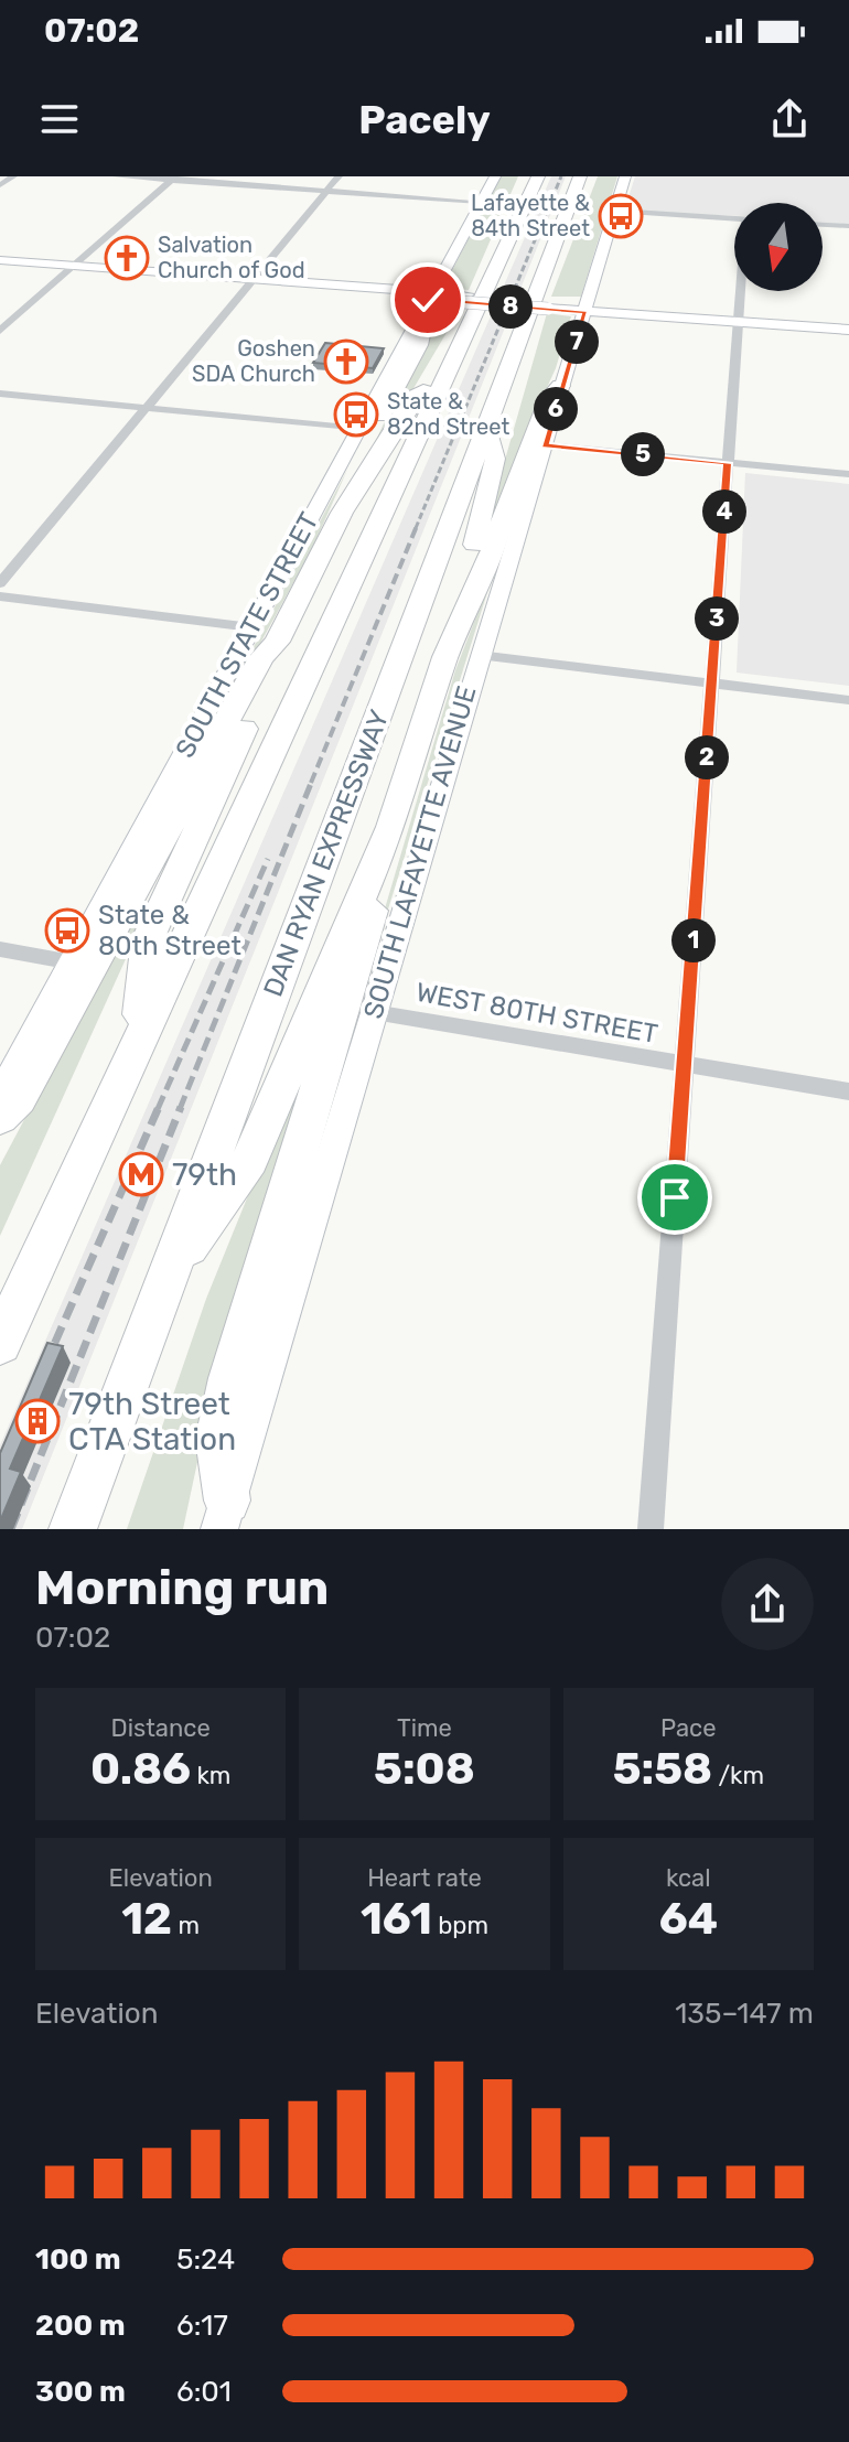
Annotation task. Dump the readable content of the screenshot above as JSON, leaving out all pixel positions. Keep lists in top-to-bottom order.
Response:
{
  "streets": {
    "highway": ["DAN RYAN EXPRESSWAY"],
    "main road": ["SOUTH STATE STREET", "SOUTH LAFAYETTE AVENUE"],
    "street": ["WEST 80TH STREET"]
  },
  "crossings": [
    ["SOUTH LAFAYETTE AVENUE", "WEST 80TH STREET"]
  ],
  "places": {
    "bus stop": ["Lafayette & 84th Street", "State & 82nd Street", "State & 80th Street"],
    "church": ["Salvation Church of God", "Goshen SDA Church"],
    "metro station": ["79th"],
    "building": ["79th Street CTA Station"]
  },
  "north": "bottom",
  "page": {
    "status": "07:02",
    "header": "Pacely",
    "pins": [
      "8",
      "7",
      "6",
      "5",
      "4",
      "3",
      "2",
      "1"
    ],
    "heading": ["Morning run", "07:02"],
    "stats": [
      ["Distance", "0.86 km"],
      ["Time", "5:08"],
      ["Pace", "5:58 /km"],
      ["Elevation", "12 m"],
      ["Heart rate", "161 bpm"],
      ["kcal", "64"]
    ],
    "chart": ["Elevation", "135–147 m"],
    "list": [
      {
        "name": "100 m",
        "note": "5:24"
      },
      {
        "name": "200 m",
        "note": "6:17"
      },
      {
        "name": "300 m",
        "note": "6:01"
      }
    ]
  }
}
